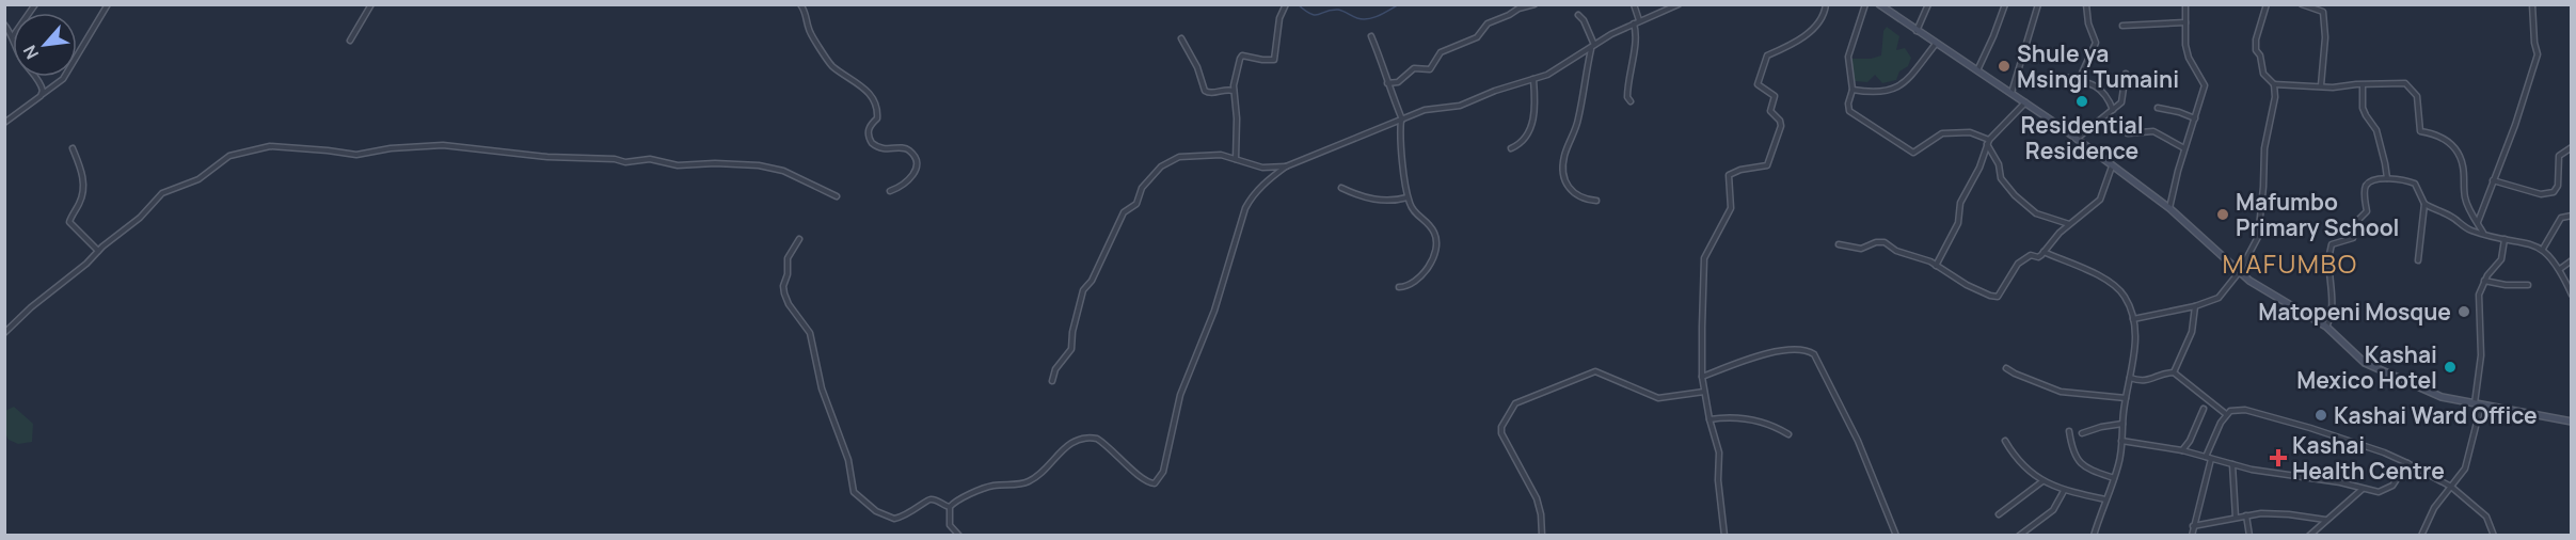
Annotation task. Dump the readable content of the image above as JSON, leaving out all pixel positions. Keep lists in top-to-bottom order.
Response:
{
  "districts": ["MAFUMBO"],
  "places": {
    "other": [
      "Shule ya Msingi Tumaini",
      "Residential Residence",
      "Mafumbo Primary School",
      "Matopeni Mosque",
      "Kashai Mexico Hotel",
      "Kashai Ward Office"
    ],
    "health": ["Kashai Health Centre"]
  },
  "north": "bottom left"
}
